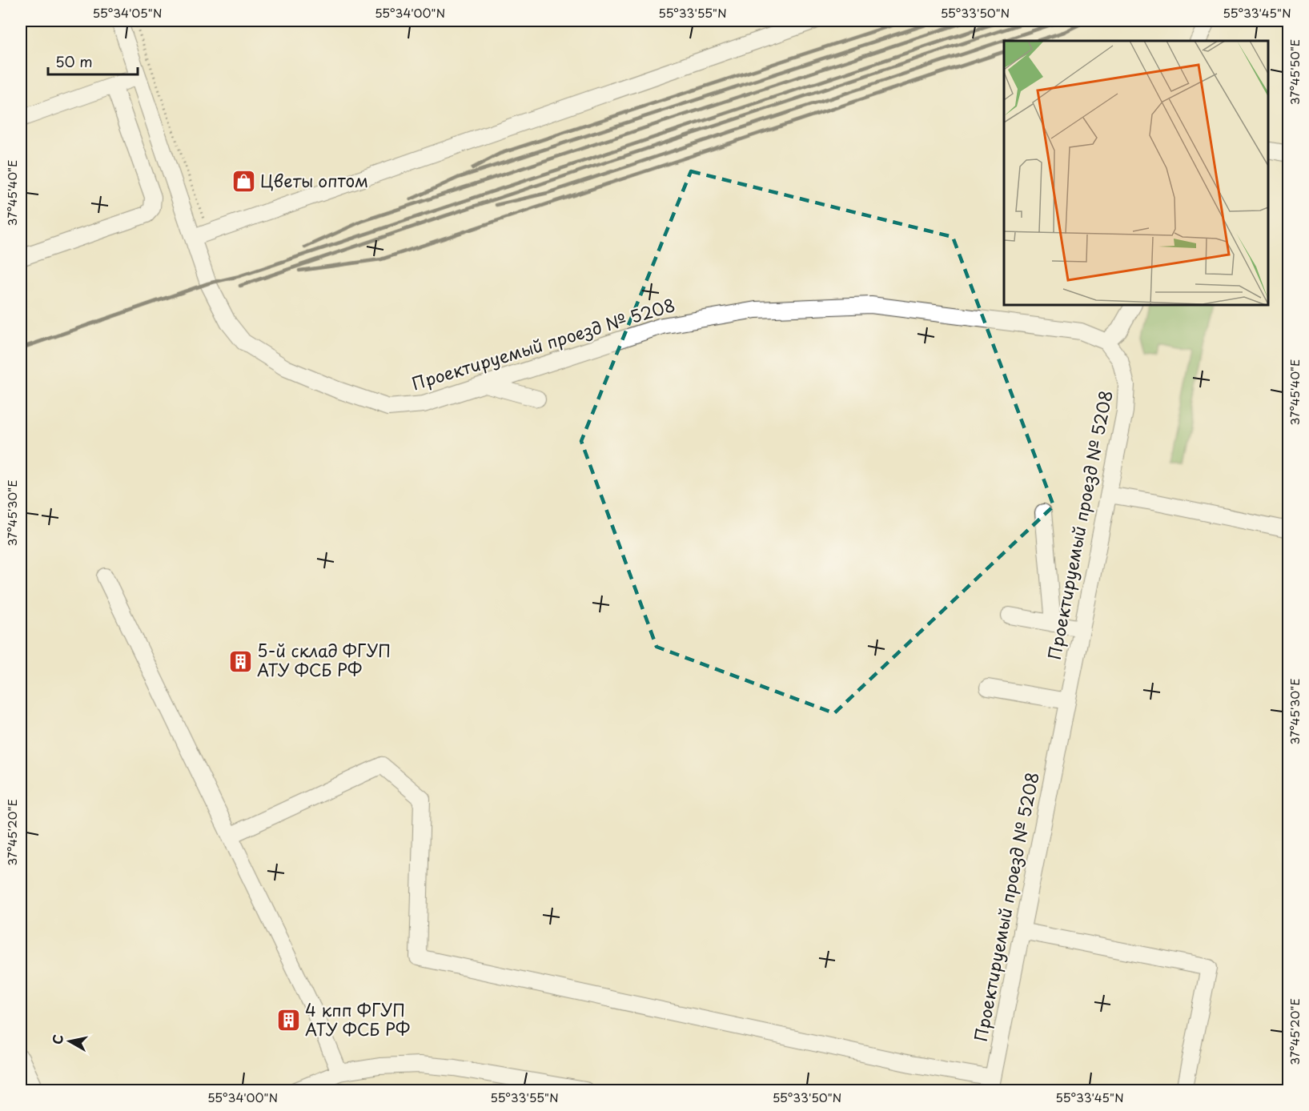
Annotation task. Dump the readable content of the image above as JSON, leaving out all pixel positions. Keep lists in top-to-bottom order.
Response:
{
  "streets": {
    "street": ["Проектируемый проезд № 5208"]
  },
  "places": {
    "shop": ["Цветы оптом"],
    "building": ["5-й склад ФГУП АТУ ФСБ РФ", "4 кпп ФГУП АТУ ФСБ РФ"]
  },
  "scale_bar": "50 m",
  "north": "left",
  "coordinates": [
    "55°34'05\"N",
    "55°34'00\"N",
    "55°33'55\"N",
    "55°33'50\"N",
    "55°33'45\"N",
    "37°45'50\"E",
    "37°45'40\"E",
    "37°45'30\"E",
    "37°45'20\"E"
  ]
}
